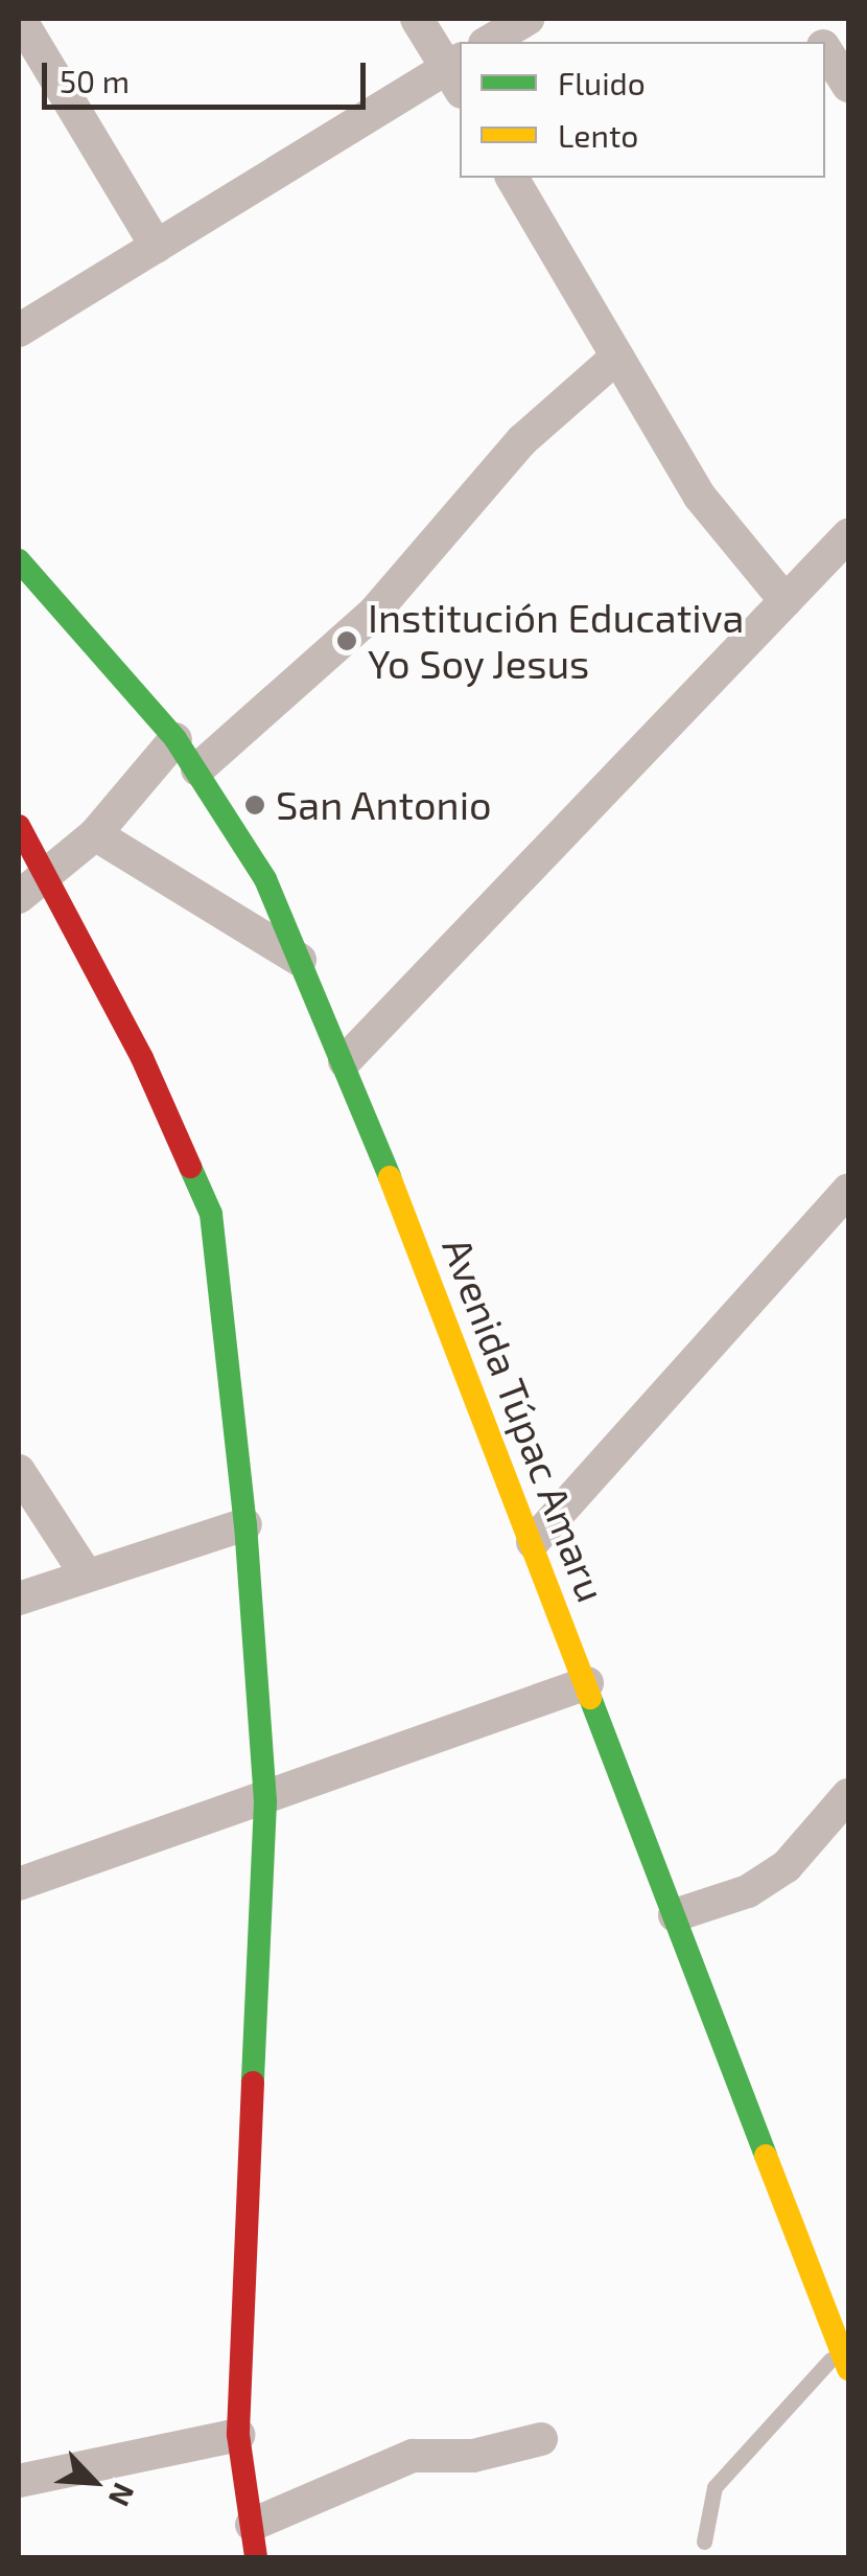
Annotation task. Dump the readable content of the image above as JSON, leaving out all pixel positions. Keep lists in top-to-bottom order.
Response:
{
  "streets": {
    "main road": ["Avenida Túpac Amaru"]
  },
  "places": ["Institución Educativa Yo Soy Jesus", "San Antonio"],
  "legend": ["Fluido", "Lento"],
  "scale_bar": "50 m",
  "north": "bottom right"
}
